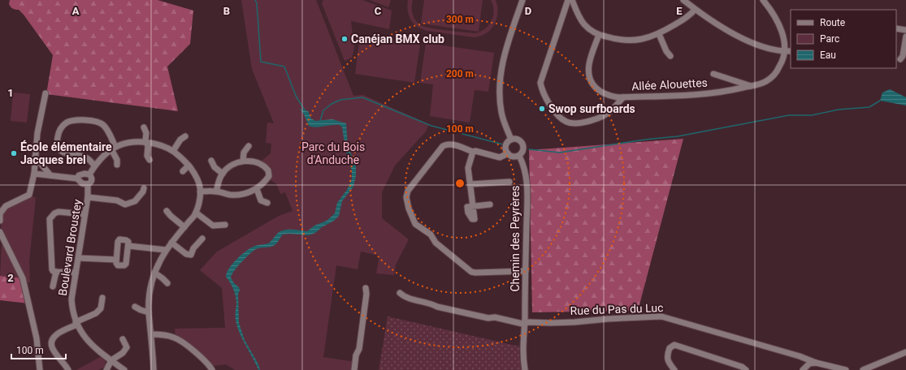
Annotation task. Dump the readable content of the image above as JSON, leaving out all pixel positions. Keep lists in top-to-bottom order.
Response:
{
  "streets": {
    "street": [
      "Allée Alouettes",
      "Chemin des Peyrères",
      "Boulevard Broustey",
      "Rue du Pas du Luc"
    ]
  },
  "crossings": [
    ["Chemin des Peyrères", "Rue du Pas du Luc"]
  ],
  "parks": ["Parc du Bois d'Anduche"],
  "places": ["Canéjan BMX club", "Swop surfboards", "École élémentaire Jacques brel"],
  "legend": ["Route", "Parc", "Eau"],
  "scale_bar": "100 m",
  "grid": {
    "columns": [
      "A",
      "B",
      "C",
      "D",
      "E"
    ],
    "rows": ["1", "2"]
  },
  "rings": ["300 m", "200 m", "100 m"]
}
